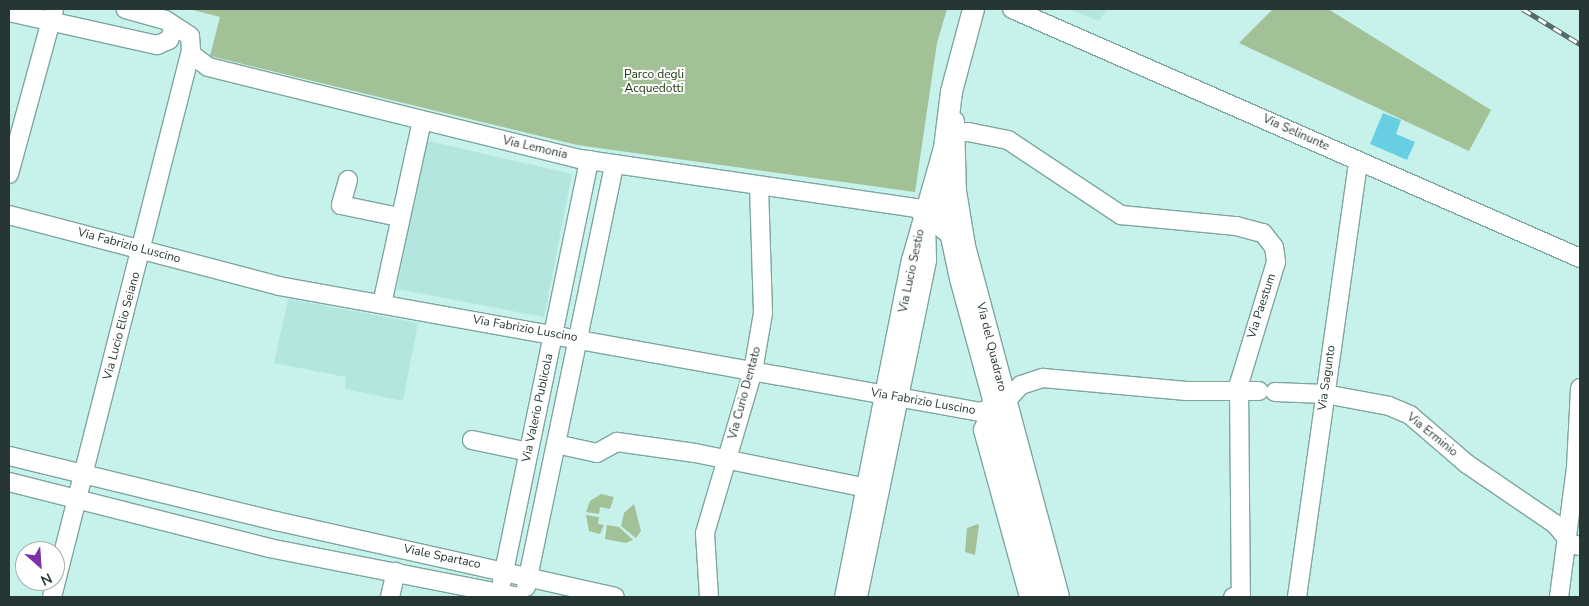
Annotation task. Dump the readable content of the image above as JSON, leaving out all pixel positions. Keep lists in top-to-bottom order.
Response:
{
  "streets": {
    "main road": ["Via Lucio Sestio", "Via del Quadraro"],
    "street": [
      "Via Selinunte",
      "Via Lemonia",
      "Via Fabrizio Luscino",
      "Via Paestum",
      "Via Lucio Elio Seiano",
      "Via Sagunto",
      "Via Curio Dentato",
      "Via Valerio Publicola",
      "Via Erminio",
      "Viale Spartaco"
    ]
  },
  "crossings": [
    ["Via Selinunte", "Via Sagunto"],
    ["Via Lemonia", "Via Lucio Sestio"],
    ["Via Lemonia", "Via Lucio Elio Seiano"],
    ["Via Lemonia", "Via del Quadraro"],
    ["Via Lemonia", "Via Curio Dentato"],
    ["Via Lemonia", "Via Valerio Publicola"],
    ["Via Fabrizio Luscino", "Via Lucio Sestio"],
    ["Via Fabrizio Luscino", "Via Lucio Elio Seiano"],
    ["Via Fabrizio Luscino", "Via del Quadraro"],
    ["Via Fabrizio Luscino", "Via Curio Dentato"],
    ["Via Fabrizio Luscino", "Via Valerio Publicola"],
    ["Via Fabrizio Luscino", "Via Erminio"],
    ["Via Lucio Sestio", "Via del Quadraro"],
    ["Via Paestum", "Via del Quadraro"],
    ["Via Paestum", "Via Erminio"],
    ["Via Lucio Elio Seiano", "Viale Spartaco"],
    ["Via del Quadraro", "Via Erminio"],
    ["Via Sagunto", "Via Erminio"],
    ["Via Valerio Publicola", "Viale Spartaco"]
  ],
  "parks": ["Parco degli Acquedotti"],
  "north": "bottom right"
}
